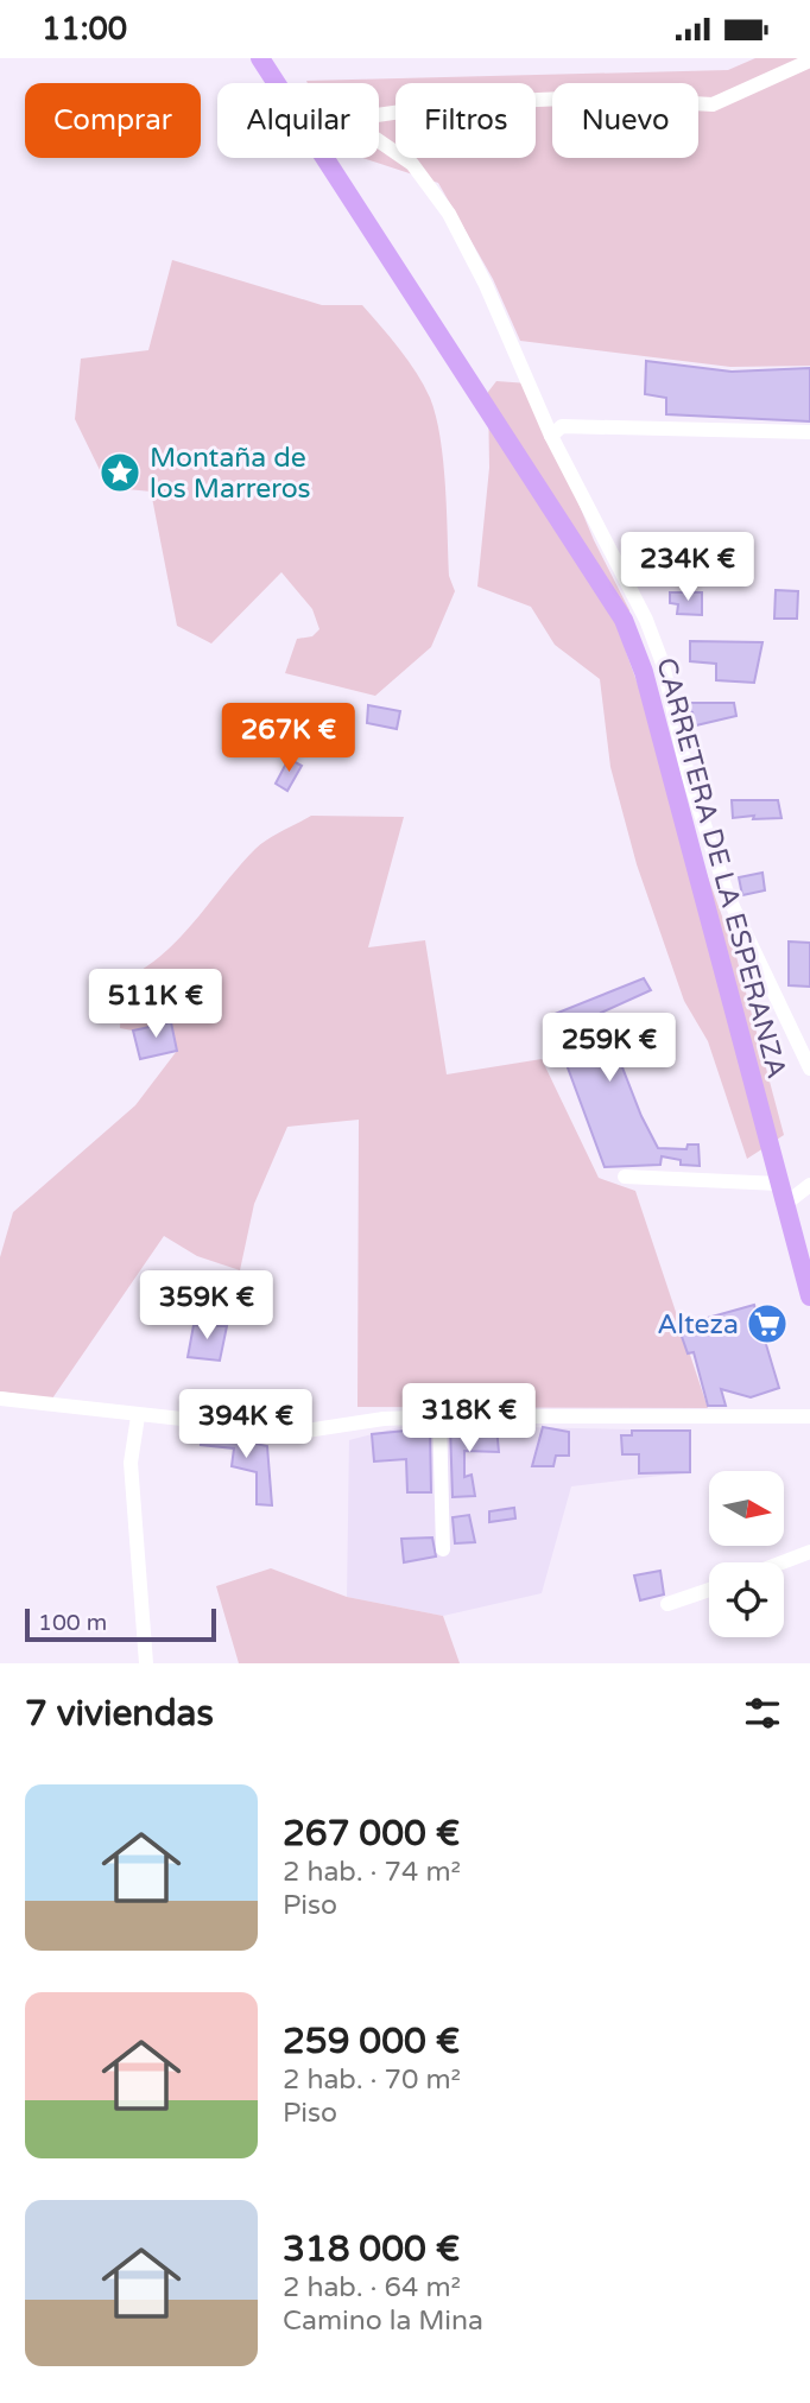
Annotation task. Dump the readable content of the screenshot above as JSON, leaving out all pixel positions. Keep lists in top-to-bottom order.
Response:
{
  "streets": {
    "main road": ["CARRETERA DE LA ESPERANZA"]
  },
  "places": {
    "place": ["Montaña de los Marreros"],
    "supermarket": ["Alteza"]
  },
  "scale_bar": "100 m",
  "north": "right",
  "page": {
    "status": "11:00",
    "chip": [
      "Comprar",
      "Alquilar",
      "Filtros",
      "Nuevo"
    ],
    "price": [
      "234K €",
      "267K €",
      "511K €",
      "259K €",
      "359K €",
      "318K €",
      "394K €"
    ],
    "scale": "100 m",
    "heading": "7 viviendas",
    "list": [
      {
        "name": "267 000 €",
        "note": "2 hab. · 74 m² · Piso"
      },
      {
        "name": "259 000 €",
        "note": "2 hab. · 70 m² · Piso"
      },
      {
        "name": "318 000 €",
        "note": "2 hab. · 64 m² · Camino la Mina"
      }
    ]
  }
}
